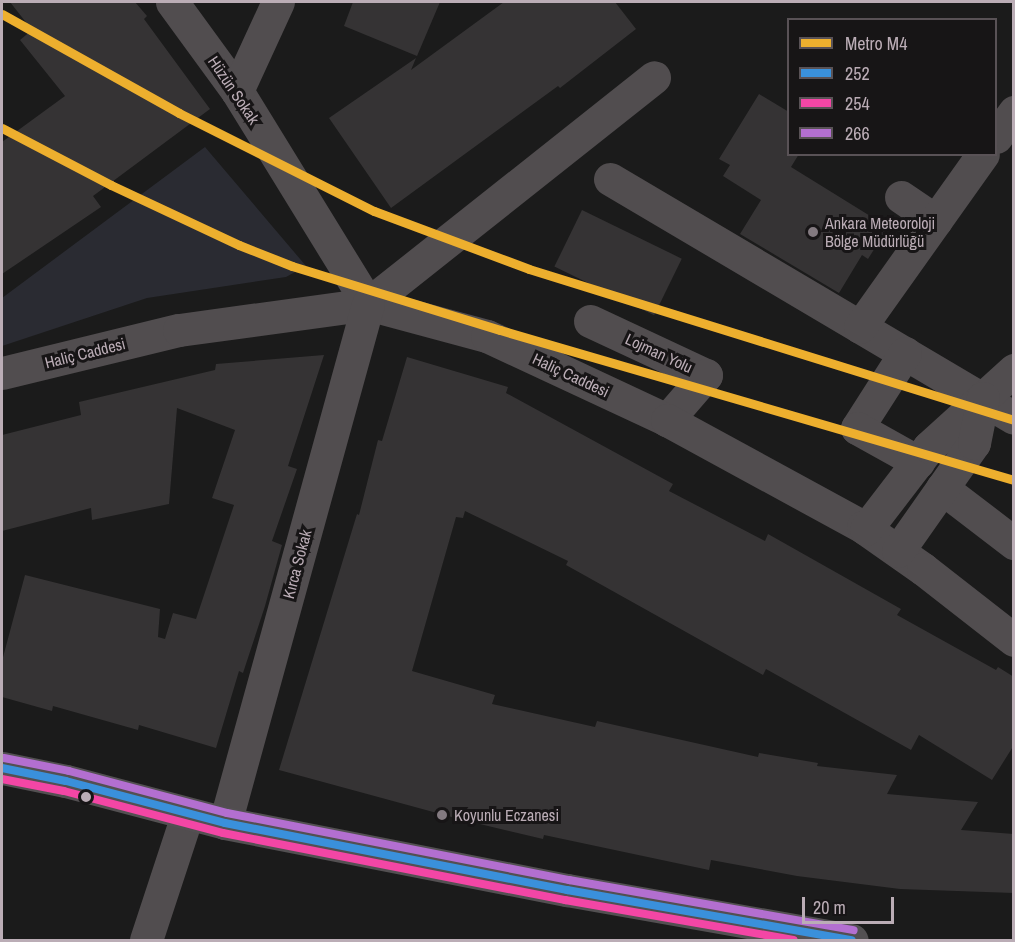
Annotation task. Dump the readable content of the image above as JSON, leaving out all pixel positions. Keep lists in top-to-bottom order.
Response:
{
  "streets": {
    "street": [
      "Hüzün Sokak",
      "Haliç Caddesi",
      "Lojman Yolu",
      "Kırca Sokak"
    ]
  },
  "crossings": [
    ["Hüzün Sokak", "Haliç Caddesi"],
    ["Hüzün Sokak", "Kırca Sokak"],
    ["Haliç Caddesi", "Lojman Yolu"],
    ["Haliç Caddesi", "Kırca Sokak"]
  ],
  "places": ["Ankara Meteoroloji Bölge Müdürlüğü", "Koyunlu Eczanesi"],
  "lines": [
    "metro line M4",
    "transit line 266",
    "transit line 252",
    "transit line 254"
  ],
  "legend": [
    "Metro M4",
    "252",
    "254",
    "266"
  ],
  "scale_bar": "20 m"
}
